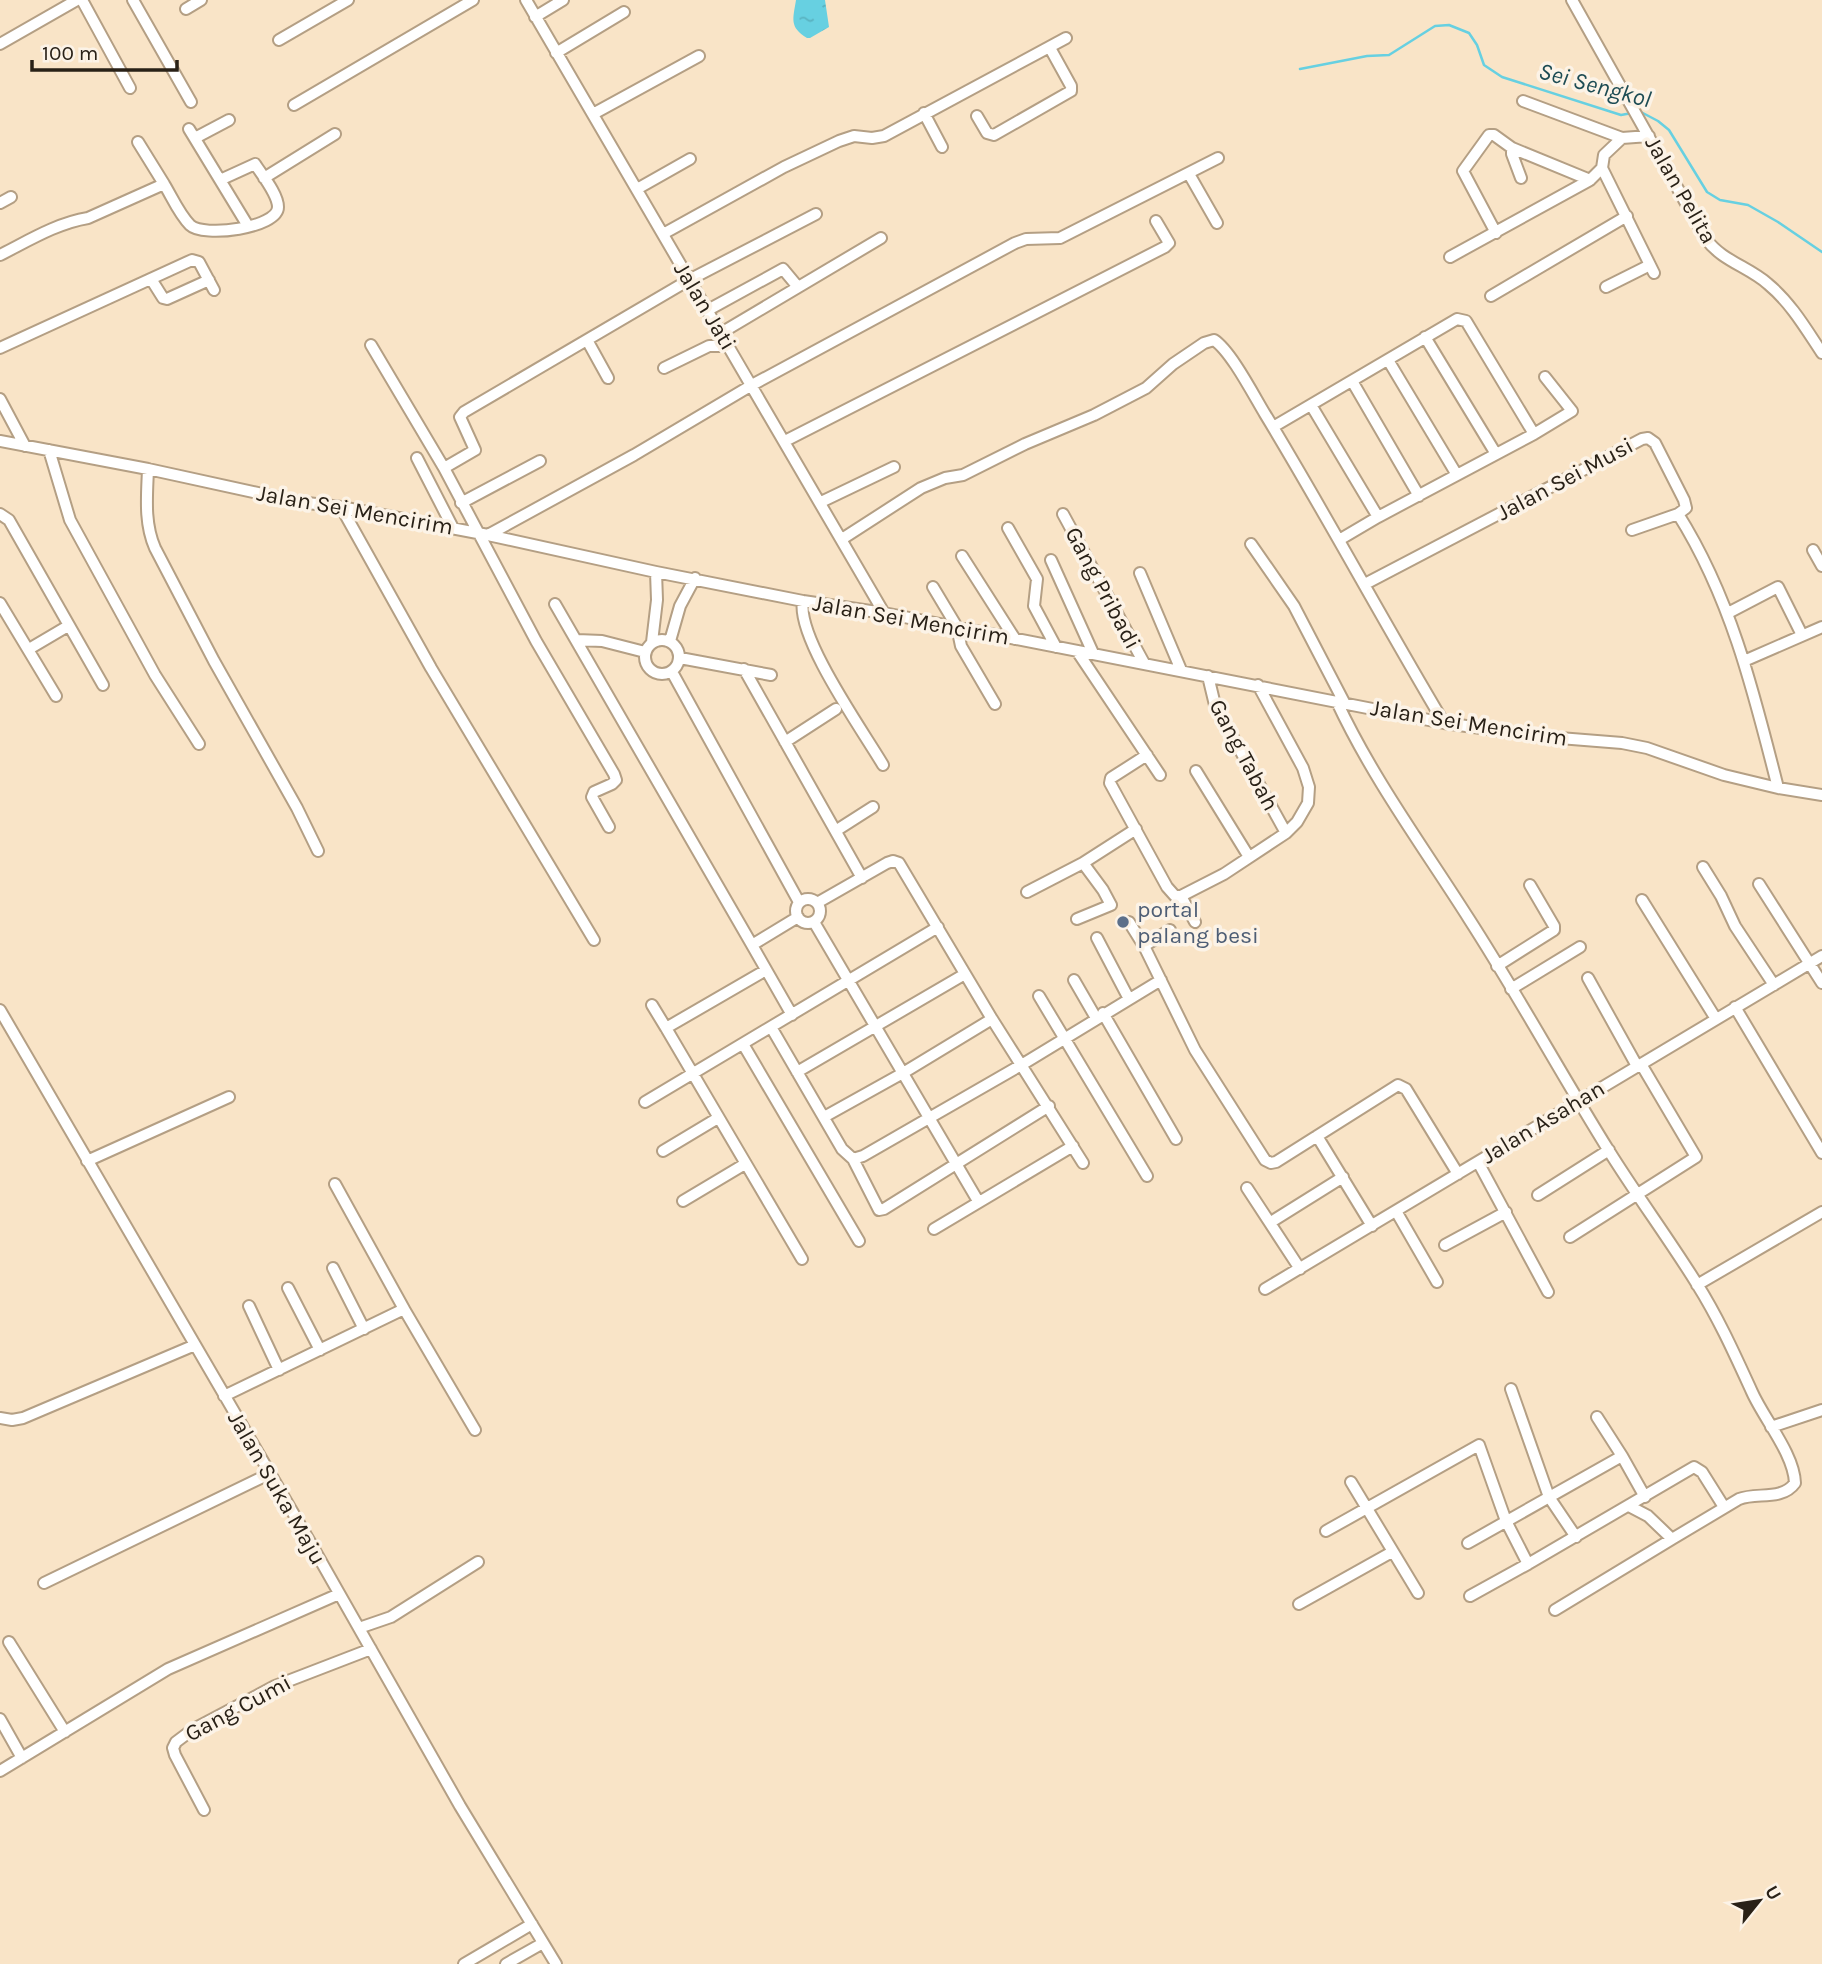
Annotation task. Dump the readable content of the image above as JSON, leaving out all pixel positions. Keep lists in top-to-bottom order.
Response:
{
  "streets": {
    "street": [
      "Jalan Pelita",
      "Jalan Jati",
      "Jalan Sei Musi",
      "Jalan Sei Mencirim",
      "Gang Pribadi",
      "Gang Tabah",
      "Jalan Asahan",
      "Jalan Suka Maju",
      "Gang Cumi"
    ]
  },
  "crossings": [
    ["Jalan Jati", "Jalan Sei Mencirim"],
    ["Jalan Sei Musi", "Jalan Sei Mencirim"],
    ["Jalan Sei Mencirim", "Gang Pribadi"],
    ["Jalan Sei Mencirim", "Gang Tabah"],
    ["Jalan Suka Maju", "Gang Cumi"]
  ],
  "water": ["Sei Sengkol"],
  "places": ["portal palang besi"],
  "scale_bar": "100 m",
  "north": "top right"
}
